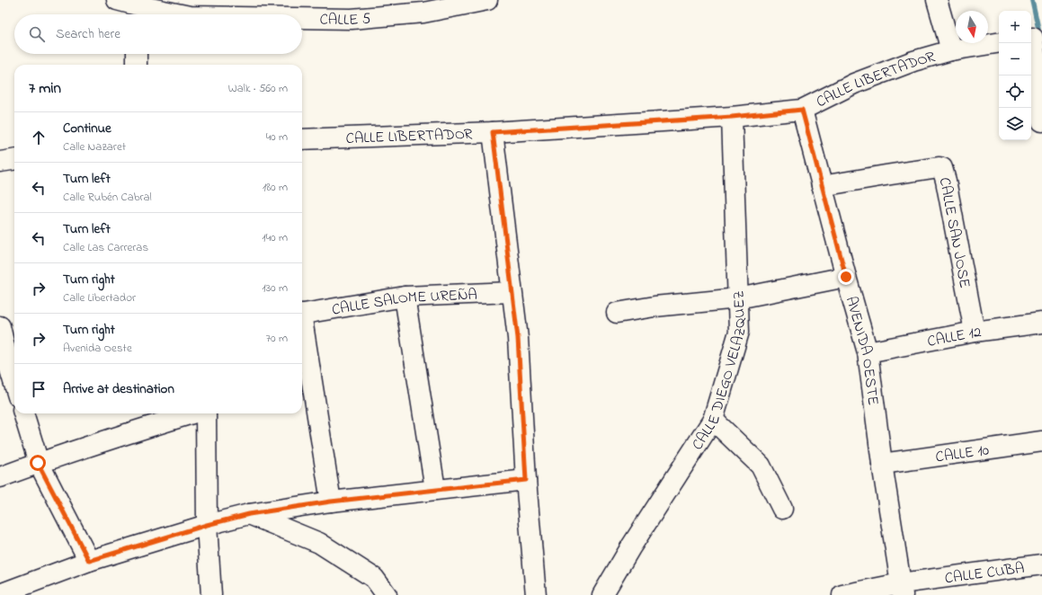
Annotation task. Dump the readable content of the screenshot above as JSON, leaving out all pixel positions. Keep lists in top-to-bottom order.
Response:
{
  "streets": {
    "street": [
      "CALLE 5",
      "CALLE LIBERTADOR",
      "CALLE SAN JOSE",
      "CALLE SALOME UREÑA",
      "CALLE 12",
      "AVENIDA OESTE",
      "CALLE DIEGO VELAZQUEZ",
      "CALLE 10",
      "CALLE CUBA"
    ]
  },
  "crossings": [
    ["CALLE LIBERTADOR", "AVENIDA OESTE"],
    ["CALLE LIBERTADOR", "CALLE DIEGO VELAZQUEZ"],
    ["CALLE SAN JOSE", "CALLE 12"],
    ["CALLE SAN JOSE", "AVENIDA OESTE"],
    ["CALLE 12", "AVENIDA OESTE"],
    ["AVENIDA OESTE", "CALLE 10"],
    ["AVENIDA OESTE", "CALLE CUBA"]
  ],
  "north": "bottom",
  "page": {
    "map_buttons": ["+", "−"],
    "search": "Search here",
    "heading": ["7 min", "Walk · 560 m"],
    "list": [
      ["Continue", "Calle Nazaret", "40 m"],
      ["Turn left", "Calle Rubén Cabral", "180 m"],
      ["Turn left", "Calle Las Carreras", "140 m"],
      ["Turn right", "Calle Libertador", "130 m"],
      ["Turn right", "Avenida Oeste", "70 m"],
      "Arrive at destination"
    ]
  }
}
